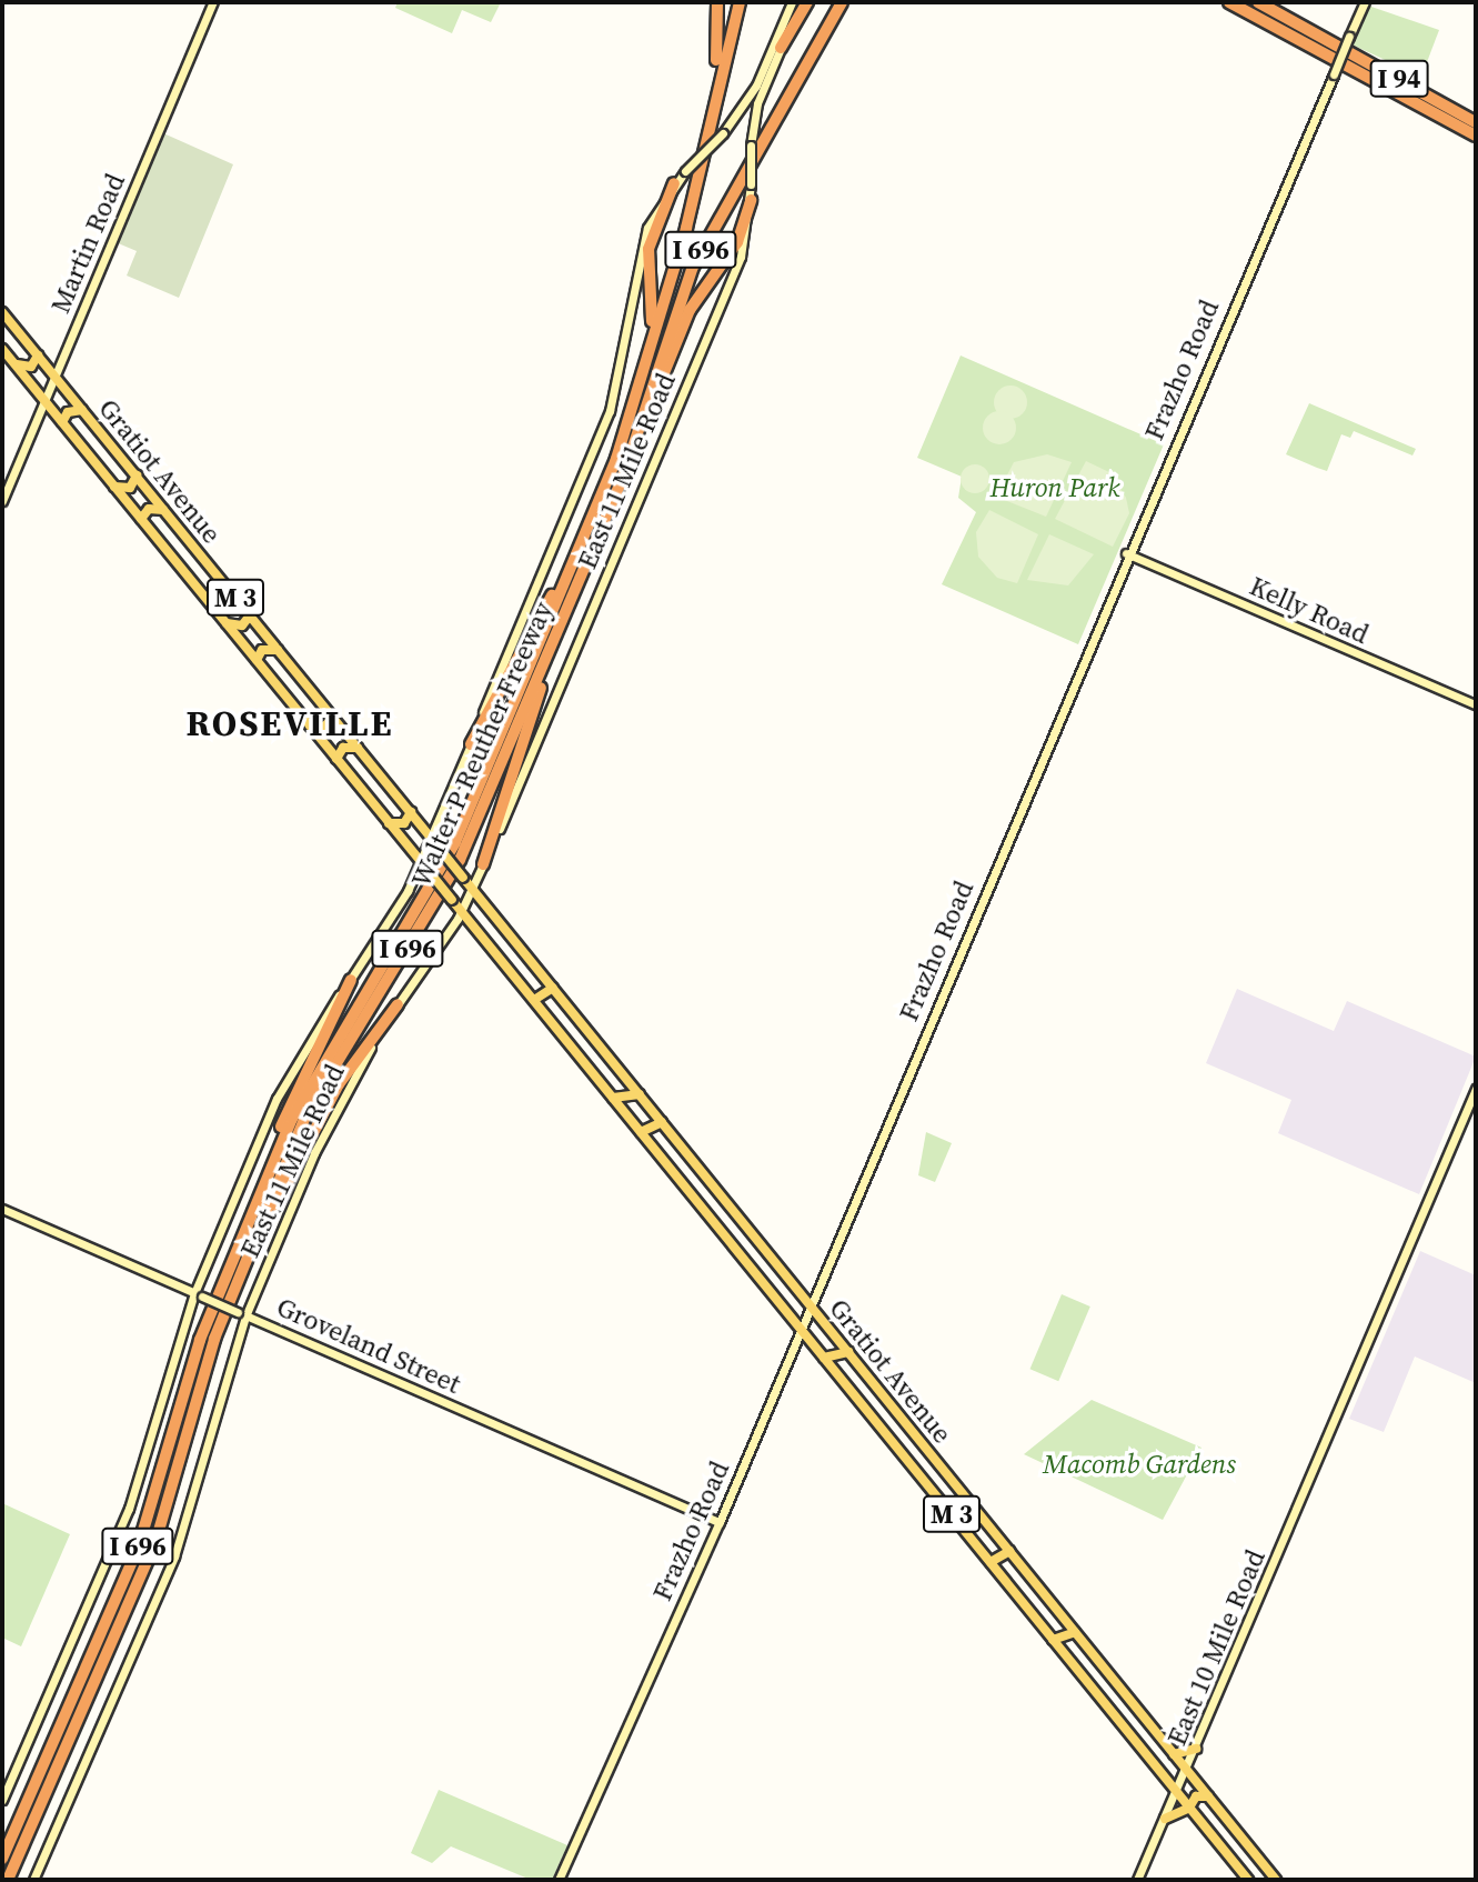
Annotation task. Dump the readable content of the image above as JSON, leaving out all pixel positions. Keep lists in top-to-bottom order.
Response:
{
  "streets": {
    "highway": ["I 94", "I 696", "Walter P Reuther Freeway"],
    "main road": [
      "Martin Road",
      "Frazho Road",
      "Gratiot Avenue",
      "East 11 Mile Road",
      "M 3",
      "Kelly Road",
      "Groveland Street",
      "East 10 Mile Road"
    ]
  },
  "crossings": [
    ["Martin Road", "Gratiot Avenue"],
    ["Frazho Road", "Gratiot Avenue"],
    ["Frazho Road", "Kelly Road"],
    ["Frazho Road", "Groveland Street"],
    ["Gratiot Avenue", "East 11 Mile Road"],
    ["Gratiot Avenue", "M 3"],
    ["Gratiot Avenue", "East 10 Mile Road"],
    ["East 11 Mile Road", "M 3"],
    ["East 11 Mile Road", "Groveland Street"]
  ],
  "districts": ["ROSEVILLE"],
  "parks": ["Huron Park", "Macomb Gardens"]
}
